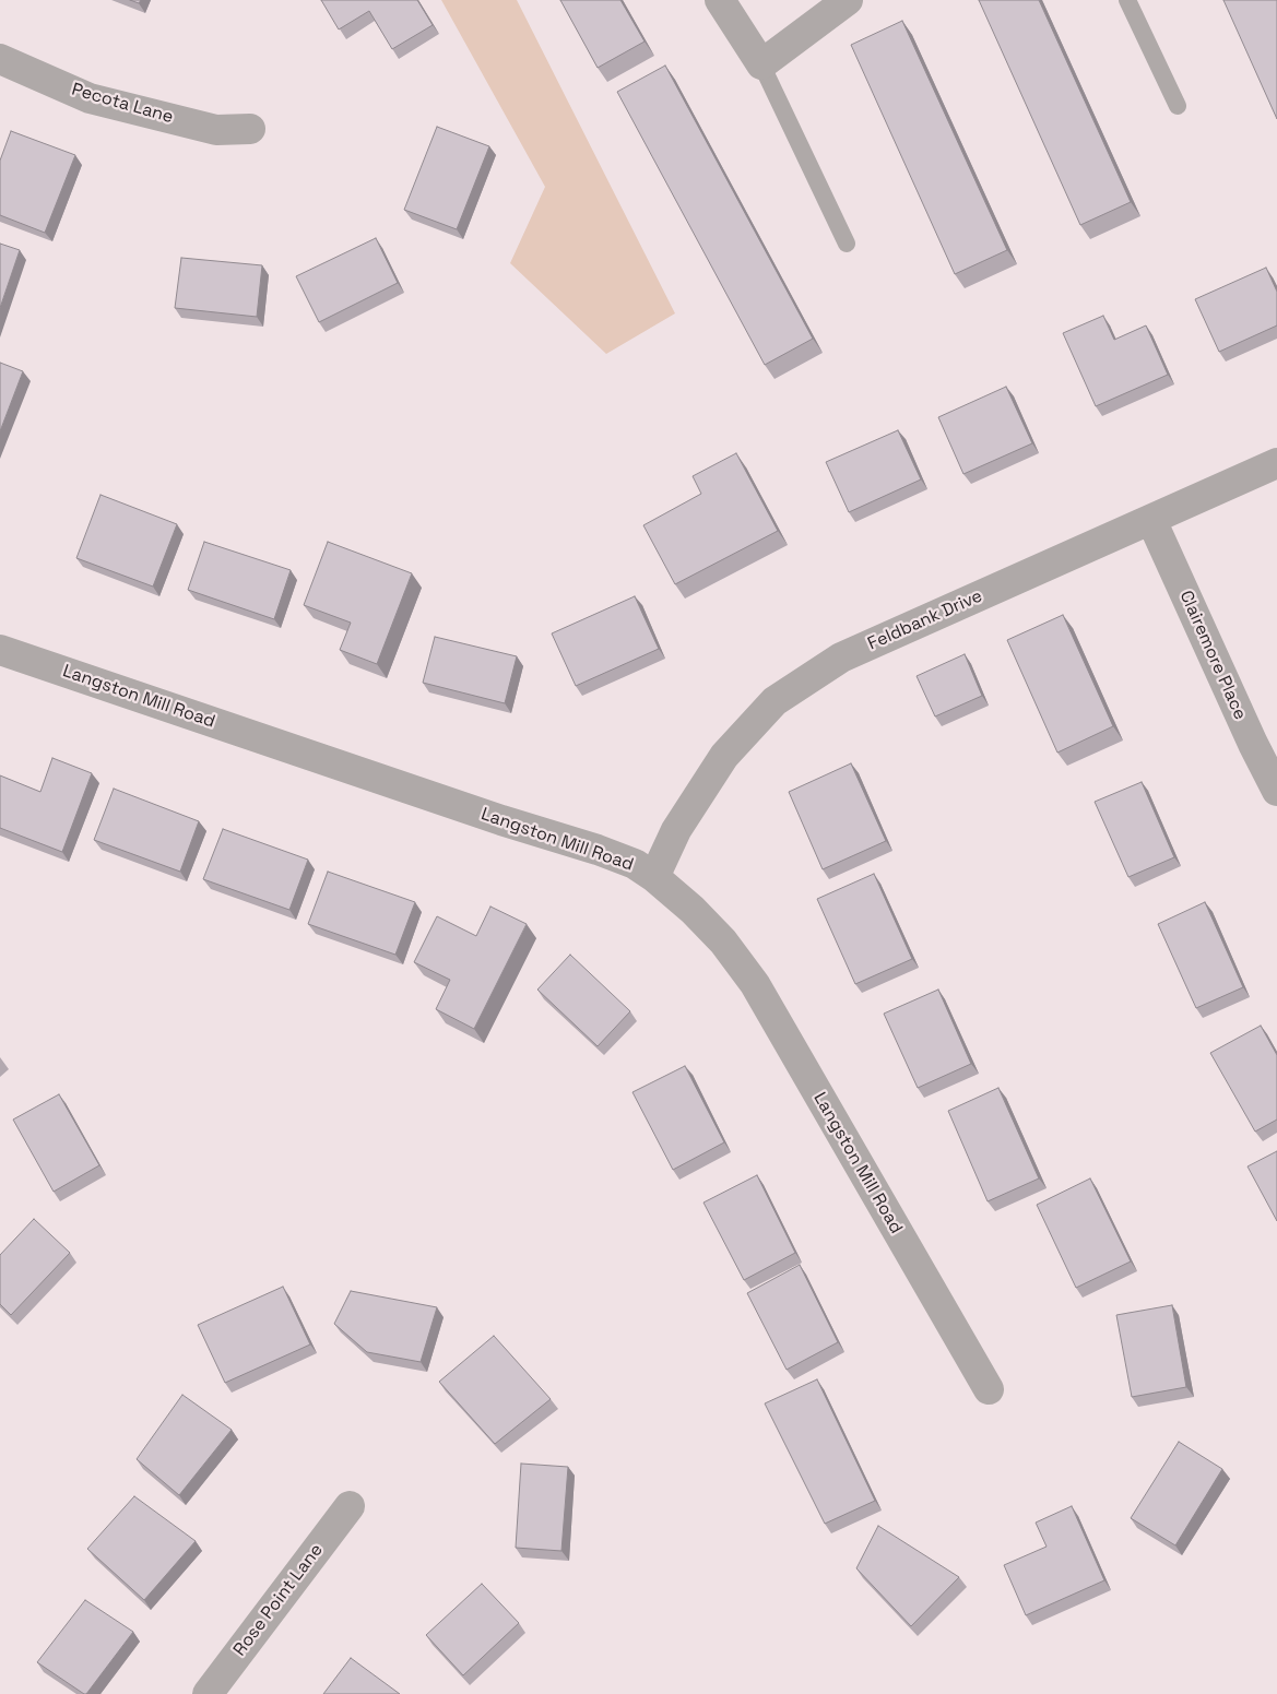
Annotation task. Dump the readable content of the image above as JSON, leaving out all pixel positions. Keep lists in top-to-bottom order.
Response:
{
  "streets": {
    "street": [
      "Pecota Lane",
      "Feldbank Drive",
      "Clairemore Place",
      "Langston Mill Road",
      "Rose Point Lane"
    ]
  },
  "crossings": [
    ["Feldbank Drive", "Clairemore Place"],
    ["Feldbank Drive", "Langston Mill Road"]
  ]
}
